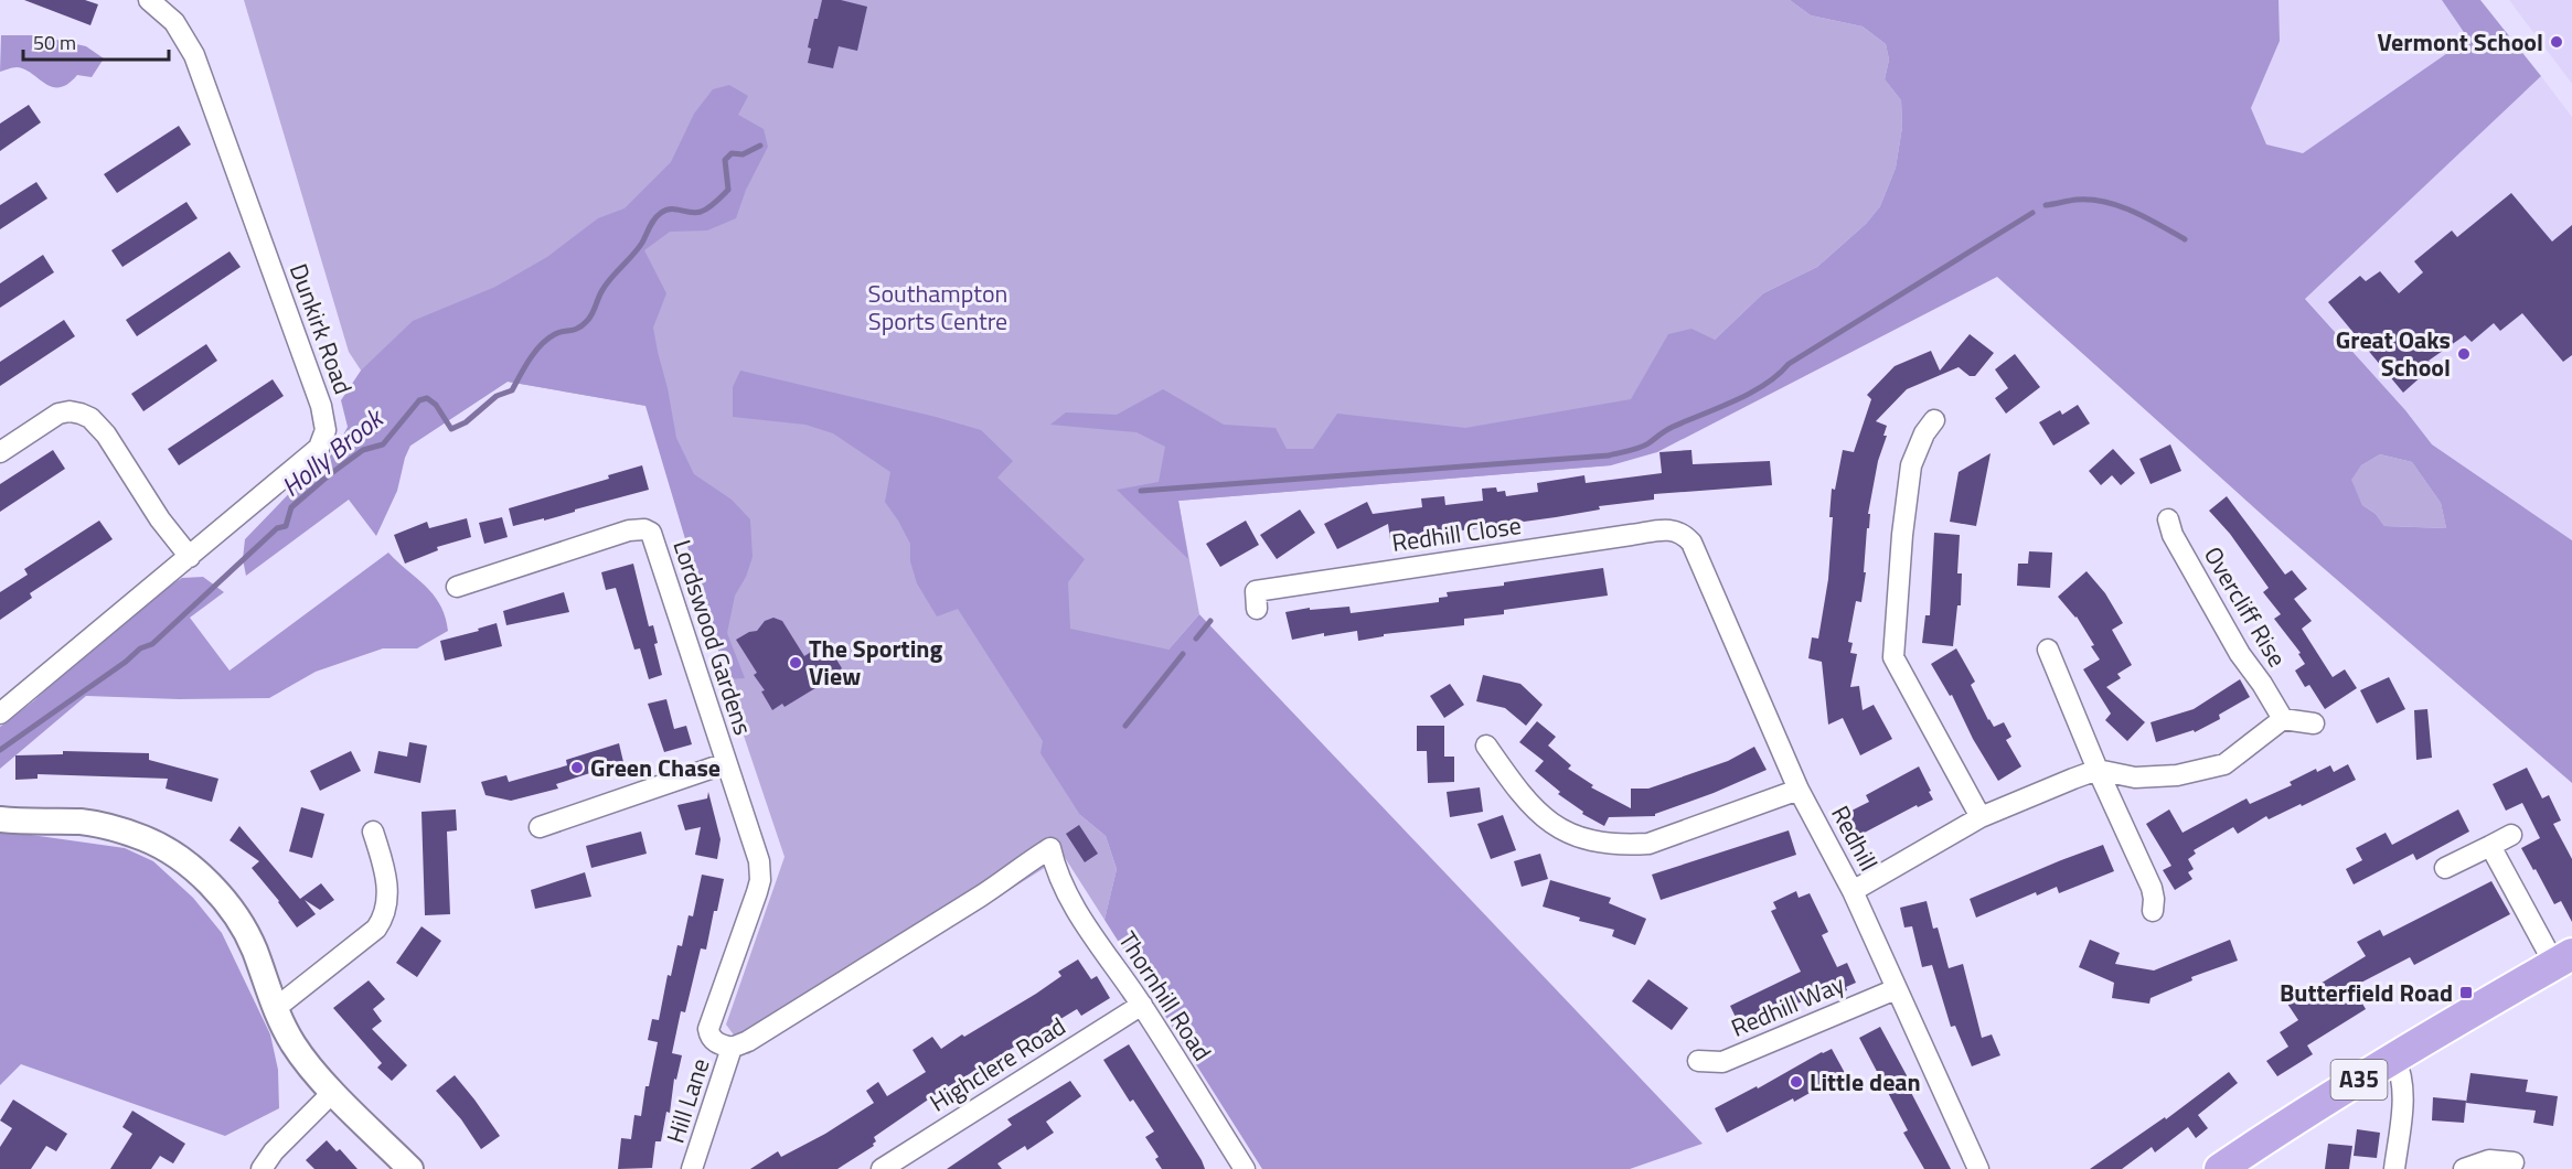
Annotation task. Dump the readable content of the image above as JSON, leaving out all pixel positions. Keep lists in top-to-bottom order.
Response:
{
  "streets": {
    "main road": ["A35"],
    "street": [
      "Dunkirk Road",
      "Redhill Close",
      "Overcliff Rise",
      "Lordswood Gardens",
      "Redhill",
      "Thornhill Road",
      "Redhill Way",
      "Highclere Road",
      "Hill Lane"
    ]
  },
  "crossings": [
    ["Redhill Close", "Redhill"],
    ["Lordswood Gardens", "Thornhill Road"],
    ["Lordswood Gardens", "Hill Lane"],
    ["Redhill", "Redhill Way"],
    ["Thornhill Road", "Highclere Road"],
    ["Thornhill Road", "Hill Lane"]
  ],
  "water": ["Holly Brook"],
  "parks": ["Southampton Sports Centre"],
  "places": {
    "other": [
      "Vermont School",
      "Great Oaks School",
      "The Sporting View",
      "Green Chase",
      "Little dean"
    ],
    "transit": ["Butterfield Road"]
  },
  "scale_bar": "50 m"
}
